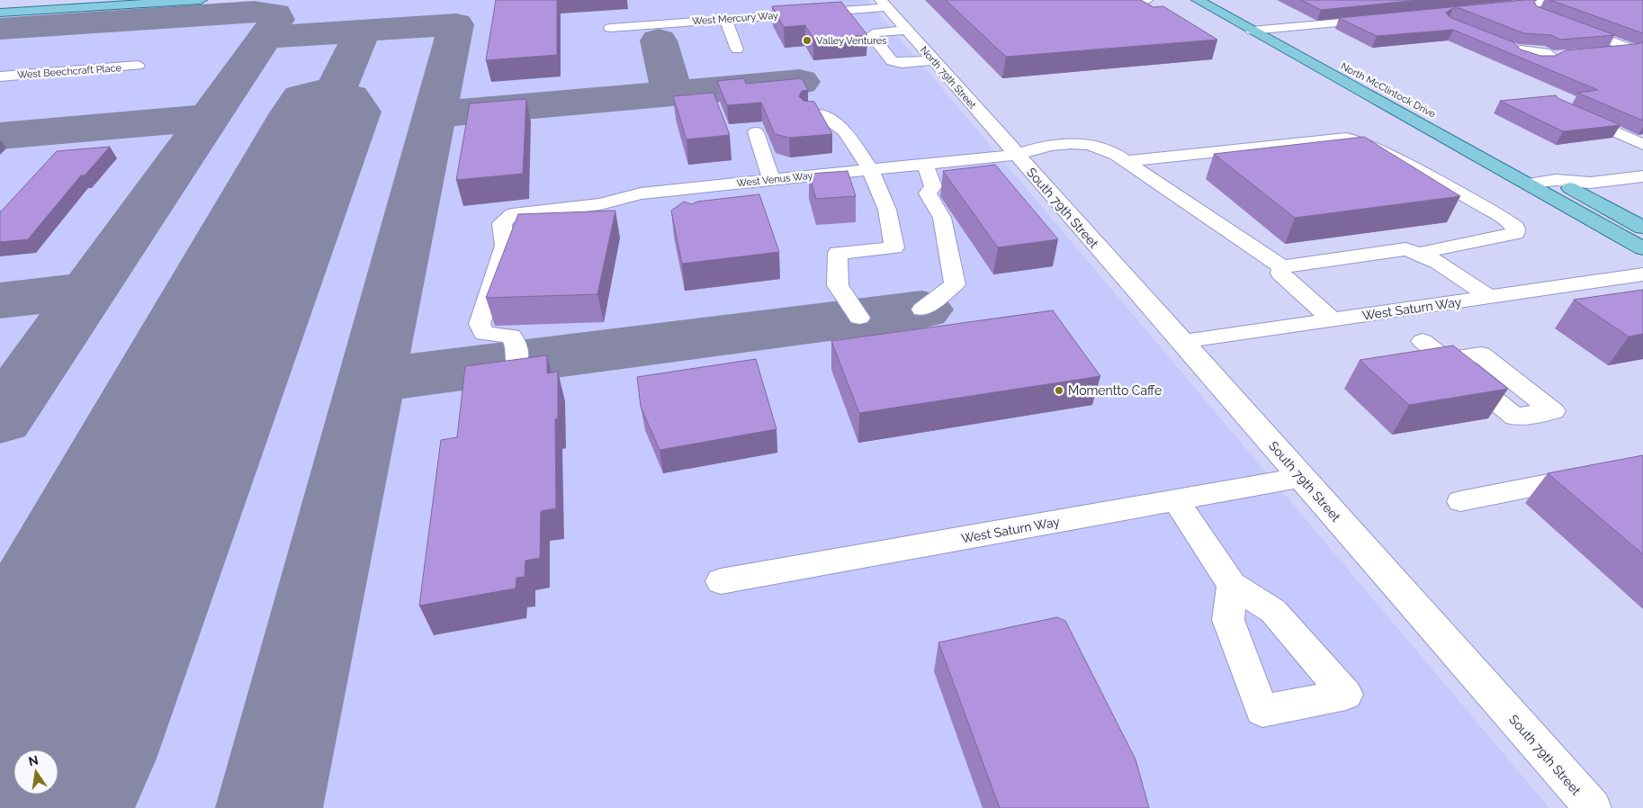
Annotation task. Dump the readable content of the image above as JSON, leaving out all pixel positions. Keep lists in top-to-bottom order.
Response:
{
  "streets": {
    "main road": ["North McClintock Drive"],
    "street": [
      "West Mercury Way",
      "West Beechcraft Place",
      "North 79th Street",
      "West Venus Way",
      "South 79th Street",
      "West Saturn Way"
    ]
  },
  "crossings": [
    ["West Mercury Way", "North 79th Street"],
    ["North 79th Street", "West Venus Way"],
    ["North 79th Street", "South 79th Street"],
    ["West Venus Way", "South 79th Street"],
    ["South 79th Street", "West Saturn Way"]
  ],
  "places": ["Valley Ventures", "Momentto Caffe"],
  "north": "top"
}
